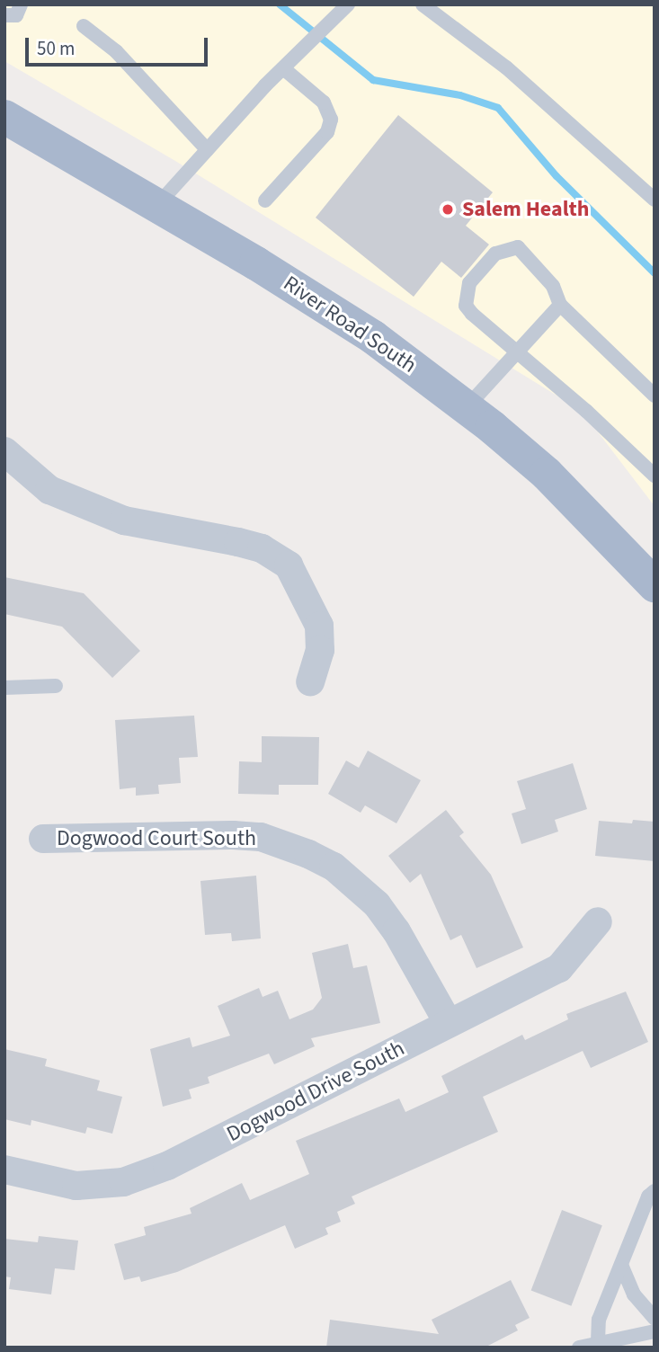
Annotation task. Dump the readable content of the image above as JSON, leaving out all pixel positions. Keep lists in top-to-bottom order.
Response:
{
  "streets": {
    "main road": ["River Road South"],
    "street": ["Dogwood Court South", "Dogwood Drive South"]
  },
  "crossings": [
    ["Dogwood Court South", "Dogwood Drive South"]
  ],
  "places": ["Salem Health"],
  "scale_bar": "50 m"
}
